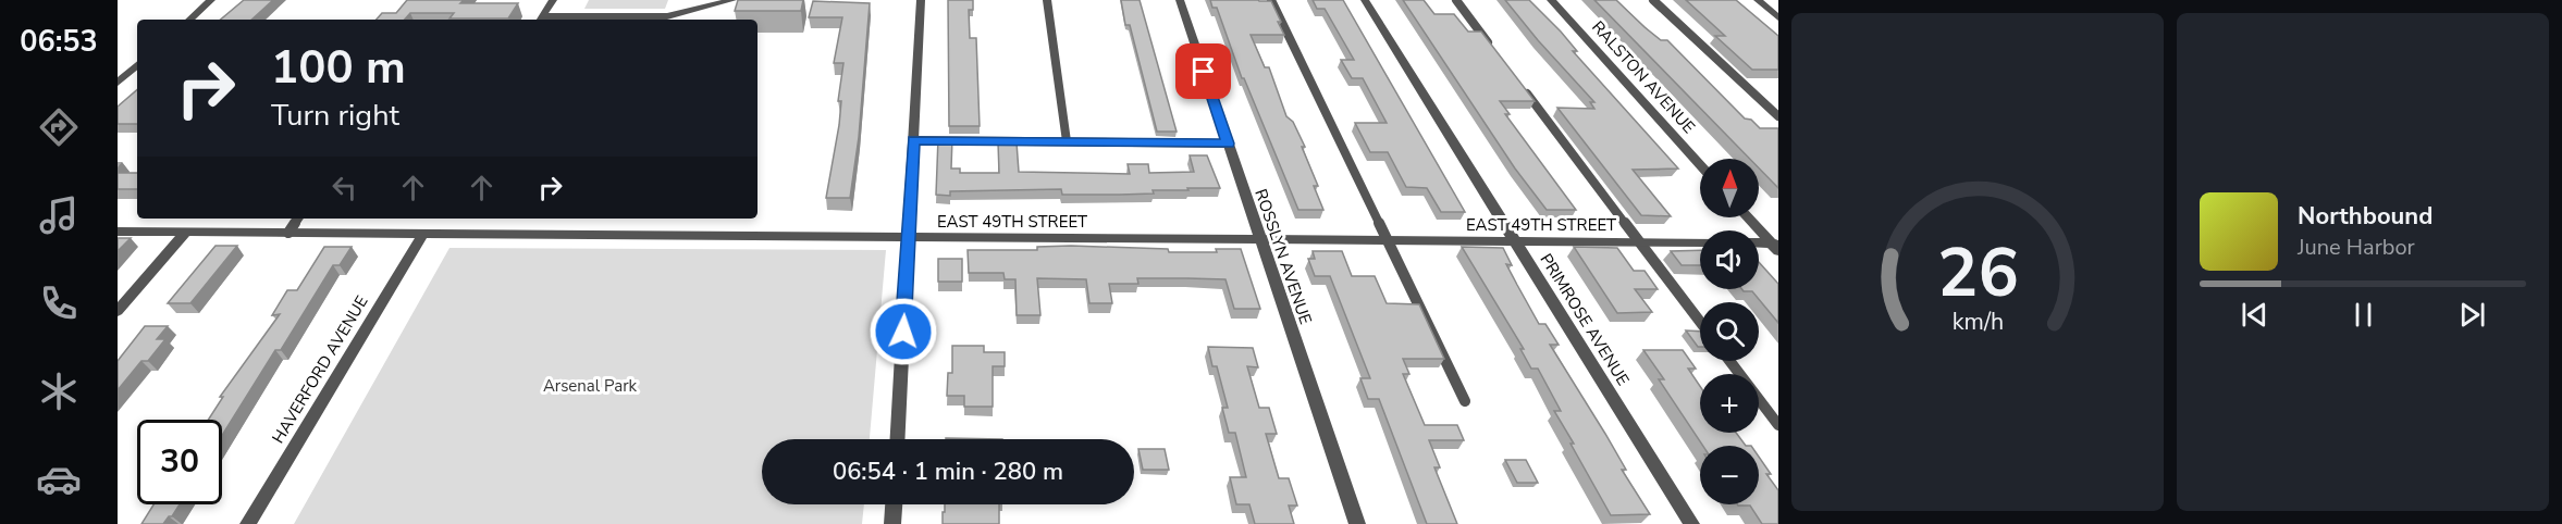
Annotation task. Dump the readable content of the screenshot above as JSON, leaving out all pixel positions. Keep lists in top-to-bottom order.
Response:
{
  "streets": {
    "street": [
      "RALSTON AVENUE",
      "EAST 49TH STREET",
      "ROSSLYN AVENUE",
      "PRIMROSE AVENUE",
      "HAVERFORD AVENUE"
    ]
  },
  "crossings": [
    ["EAST 49TH STREET", "ROSSLYN AVENUE"],
    ["EAST 49TH STREET", "PRIMROSE AVENUE"],
    ["EAST 49TH STREET", "HAVERFORD AVENUE"]
  ],
  "parks": ["Arsenal Park"],
  "north": "top",
  "page": {
    "tabs": "06:53",
    "turn": ["100 m", "Turn right"],
    "map_buttons": ["+", "−"],
    "song": ["Northbound", "June Harbor"],
    "limit": "30",
    "trip": "06:54 · 1 min · 280 m",
    "gauge": ["26", "km/h"]
  }
}
